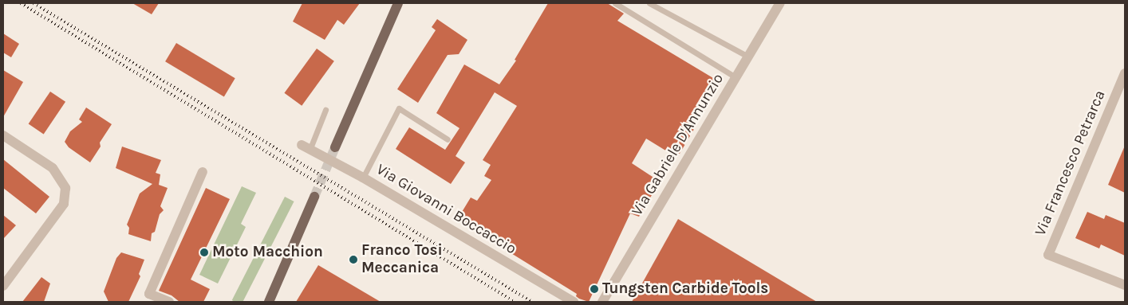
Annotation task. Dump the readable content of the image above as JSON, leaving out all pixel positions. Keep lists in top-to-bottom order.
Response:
{
  "streets": {
    "street": ["Via Gabriele D'Annunzio", "Via Francesco Petrarca", "Via Giovanni Boccaccio"]
  },
  "places": ["Moto Macchion", "Franco Tosi Meccanica", "Tungsten Carbide Tools"]
}
